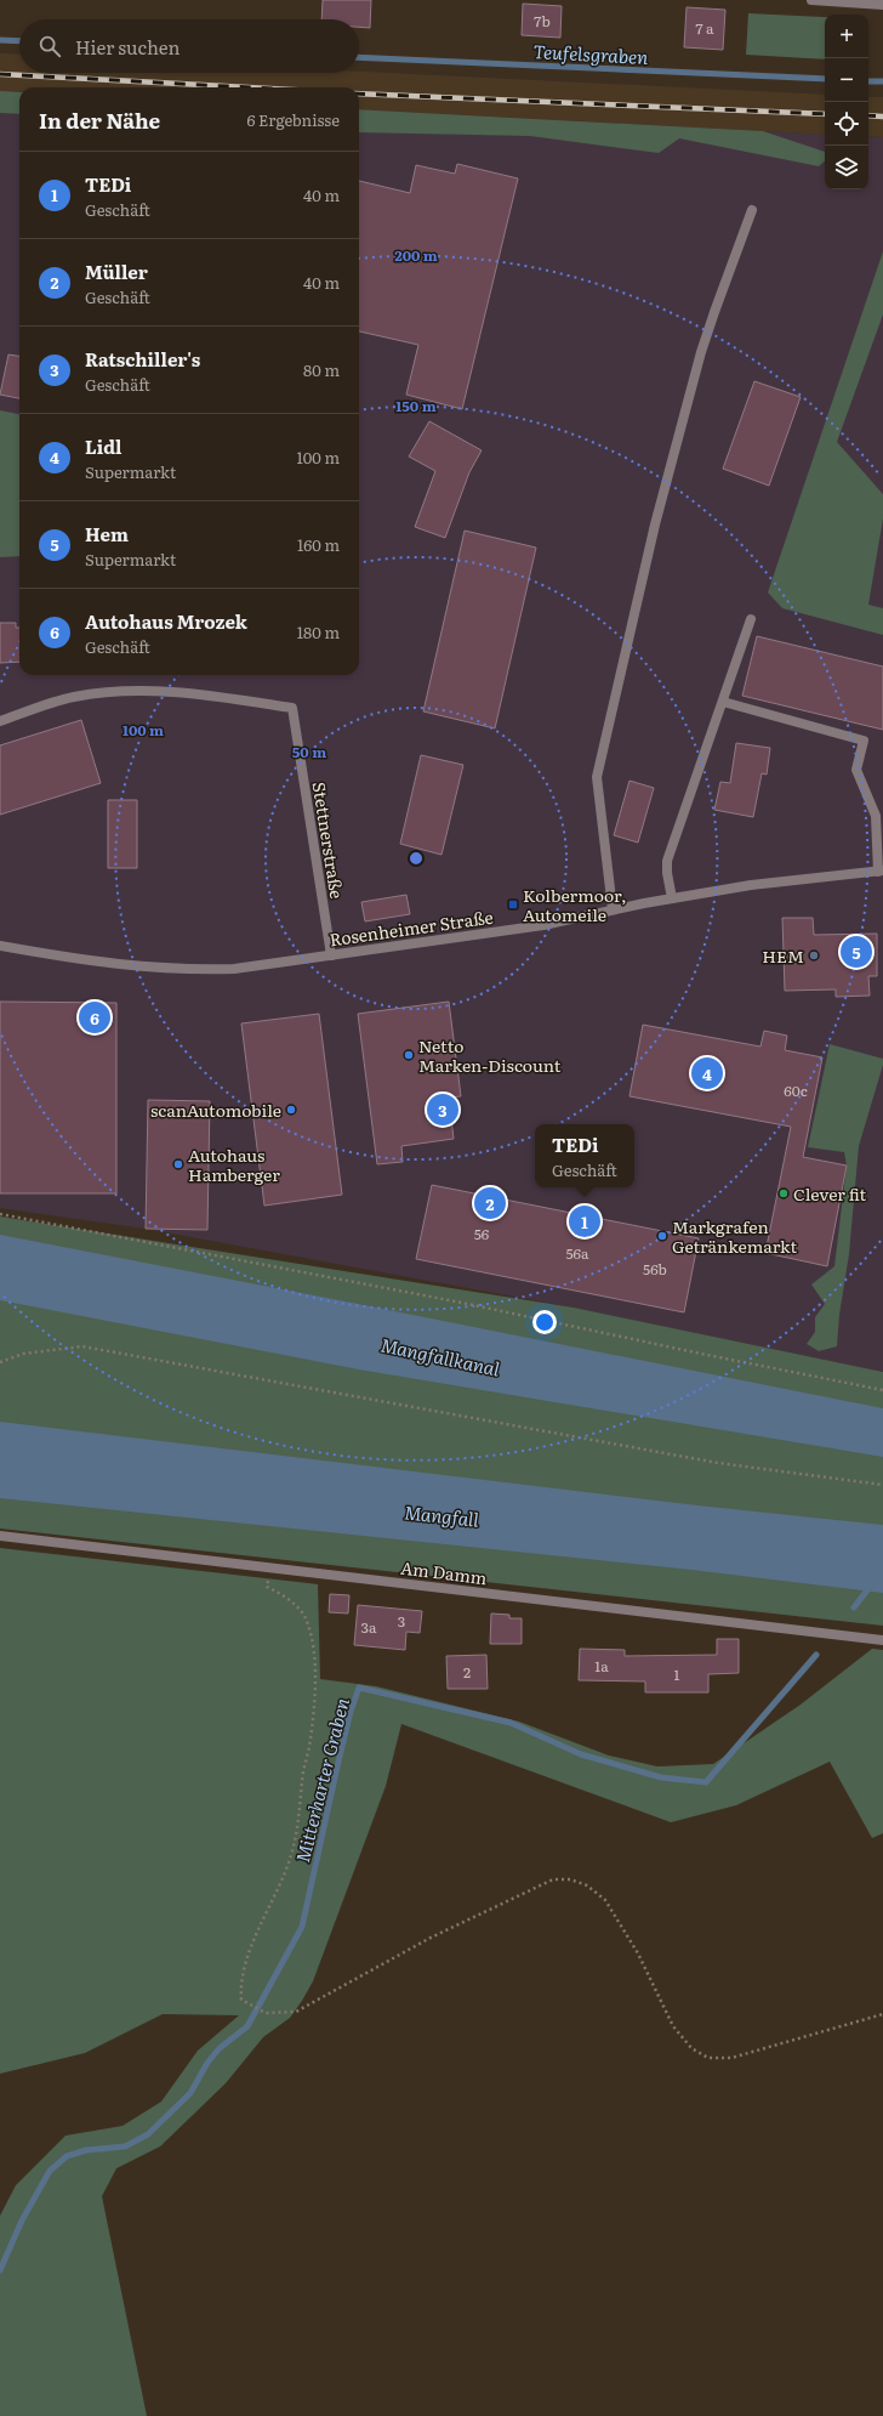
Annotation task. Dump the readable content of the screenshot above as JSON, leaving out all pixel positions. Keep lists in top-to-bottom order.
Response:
{
  "streets": {
    "street": ["Stettnerstraße", "Rosenheimer Straße", "Am Damm"]
  },
  "crossings": [
    ["Stettnerstraße", "Rosenheimer Straße"]
  ],
  "water": [
    "Teufelsgraben",
    "Mangfallkanal",
    "Mangfall",
    "Mitterharter Graben"
  ],
  "places": {
    "transit": ["Kolbermoor, Automeile"],
    "other": [
      "HEM",
      "Netto Marken-Discount",
      "scanAutomobile",
      "Autohaus Hamberger",
      "Clever fit",
      "Markgrafen Getränkemarkt"
    ]
  },
  "house_numbers": [
    "7b",
    "7 a",
    "60c",
    "56",
    "56a",
    "56b",
    "3",
    "3a",
    "1a",
    "2",
    "1"
  ],
  "page": {
    "map_buttons": ["+", "−"],
    "search": "Hier suchen",
    "heading": ["In der Nähe", "6 Ergebnisse"],
    "list": [
      {
        "mark": "1",
        "name": "TEDi",
        "note": "Geschäft",
        "value": "40 m"
      },
      {
        "mark": "2",
        "name": "Müller",
        "note": "Geschäft",
        "value": "40 m"
      },
      {
        "mark": "3",
        "name": "Ratschiller's",
        "note": "Geschäft",
        "value": "80 m"
      },
      {
        "mark": "4",
        "name": "Lidl",
        "note": "Supermarkt",
        "value": "100 m"
      },
      {
        "mark": "5",
        "name": "Hem",
        "note": "Supermarkt",
        "value": "160 m"
      },
      {
        "mark": "6",
        "name": "Autohaus Mrozek",
        "note": "Geschäft",
        "value": "180 m"
      }
    ],
    "pins": [
      "5",
      "6",
      "4",
      "3",
      "2",
      "1"
    ],
    "popup": ["TEDi", "Geschäft"]
  },
  "rings": [
    "200 m",
    "150 m",
    "100 m",
    "50 m"
  ]
}
